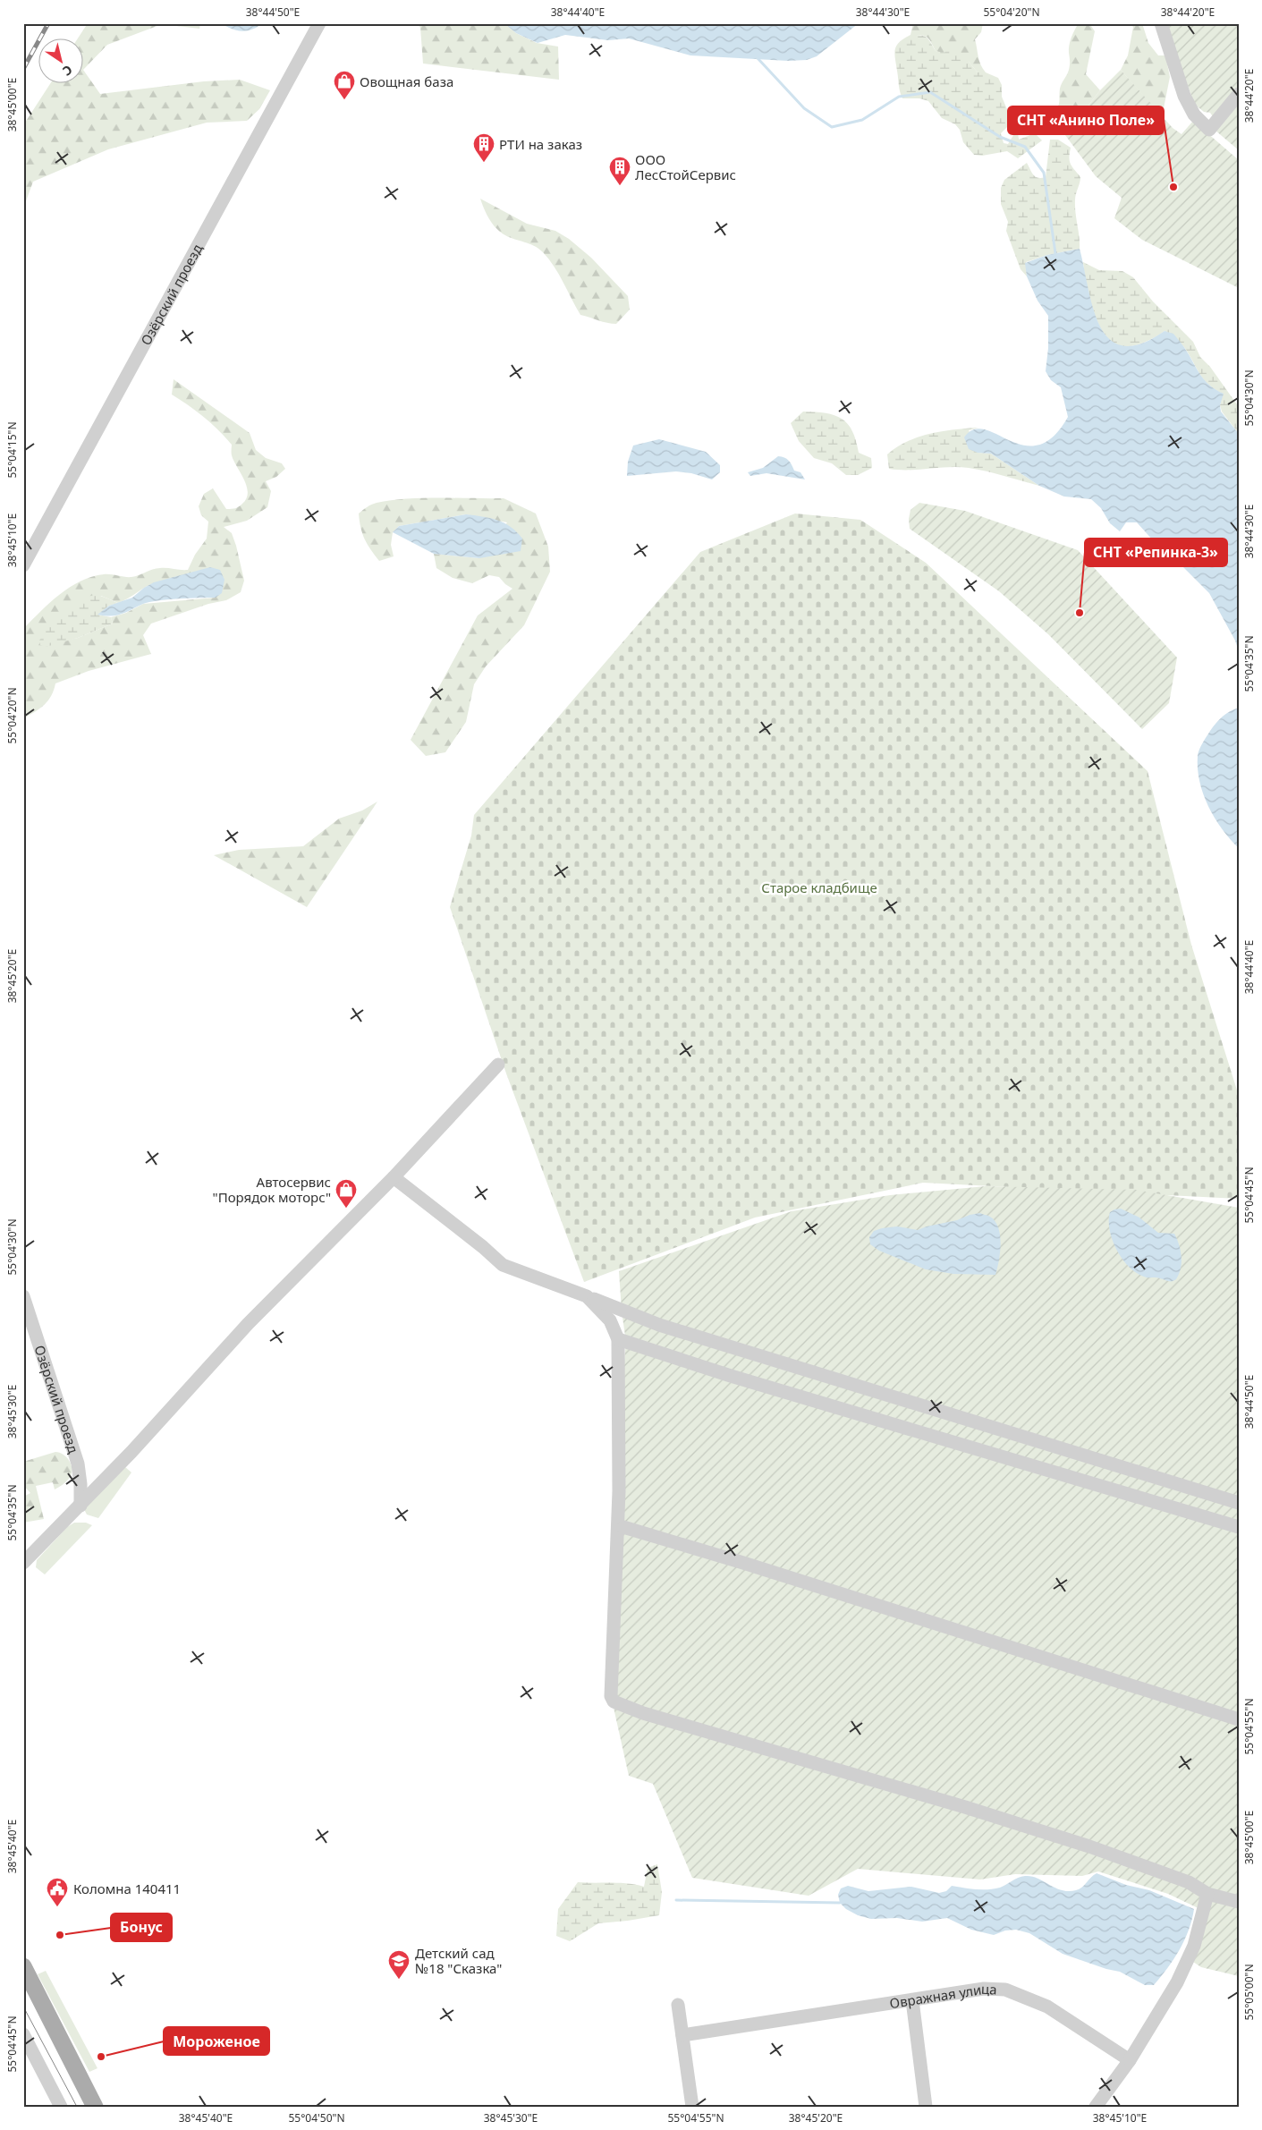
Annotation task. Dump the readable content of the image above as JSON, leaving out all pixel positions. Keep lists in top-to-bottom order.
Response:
{
  "streets": {
    "street": ["Озёрский проезд", "Овражная улица"]
  },
  "parks": ["Старое кладбище"],
  "places": {
    "shop": ["Овощная база", "Автосервис \"Порядок моторс\""],
    "building": ["РТИ на заказ", "ООО ЛесСтойСервис"],
    "other": [
      "СНТ «Анино Поле»",
      "СНТ «Репинка-3»",
      "Бонус",
      "Мороженое"
    ],
    "public building": ["Коломна 140411"],
    "school or university": ["Детский сад №18 \"Сказка\""]
  },
  "north": "bottom right",
  "coordinates": [
    "38°44'50\"E",
    "38°44'40\"E",
    "38°44'30\"E",
    "55°04'20\"N",
    "38°44'20\"E",
    "38°45'00\"E",
    "55°04'30\"N",
    "55°04'15\"N",
    "38°45'10\"E",
    "55°04'35\"N",
    "38°45'20\"E",
    "55°04'45\"N",
    "38°45'30\"E",
    "55°04'55\"N",
    "38°45'40\"E",
    "55°05'00\"N",
    "55°04'50\"N"
  ]
}
